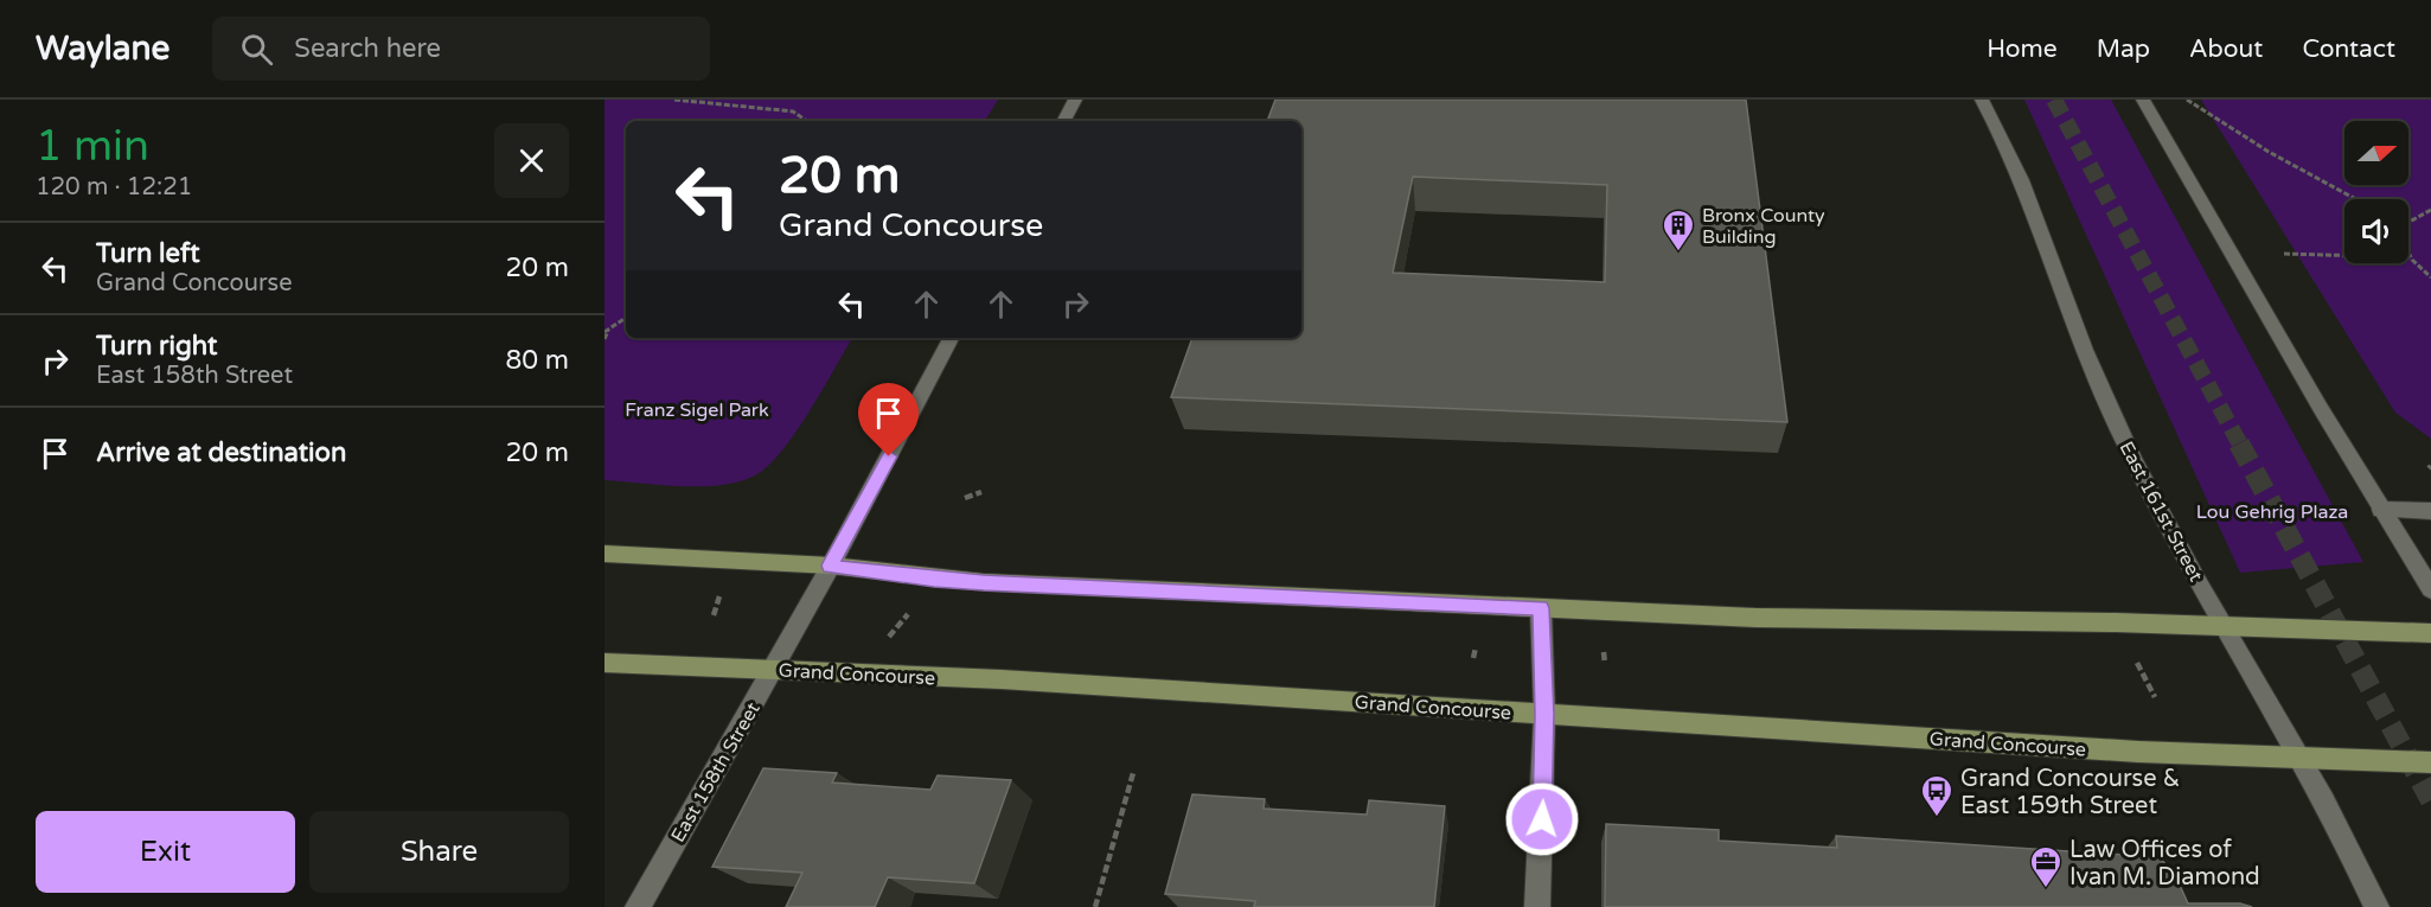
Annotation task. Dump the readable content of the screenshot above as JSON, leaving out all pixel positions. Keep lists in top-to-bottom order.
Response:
{
  "streets": {
    "main road": ["East 161st Street", "Grand Concourse", "East 158th Street"]
  },
  "crossings": [
    ["East 161st Street", "Grand Concourse"],
    ["Grand Concourse", "East 158th Street"]
  ],
  "parks": ["Franz Sigel Park", "Lou Gehrig Plaza"],
  "places": {
    "building": ["Bronx County Building"],
    "bus stop": ["Grand Concourse & East 159th Street"],
    "office": ["Law Offices of Ivan M. Diamond"]
  },
  "north": "right",
  "page": {
    "header": "Waylane",
    "search": "Search here",
    "nav": [
      "Home",
      "Map",
      "About",
      "Contact"
    ],
    "heading": ["1 min", "120 m · 12:21"],
    "turn": ["20 m", "Grand Concourse"],
    "list": [
      {
        "name": "Turn left",
        "note": "Grand Concourse",
        "value": "20 m"
      },
      {
        "name": "Turn right",
        "note": "East 158th Street",
        "value": "80 m"
      },
      {
        "name": "Arrive at destination",
        "value": "20 m"
      }
    ],
    "buttons": ["Exit", "Share"]
  }
}
